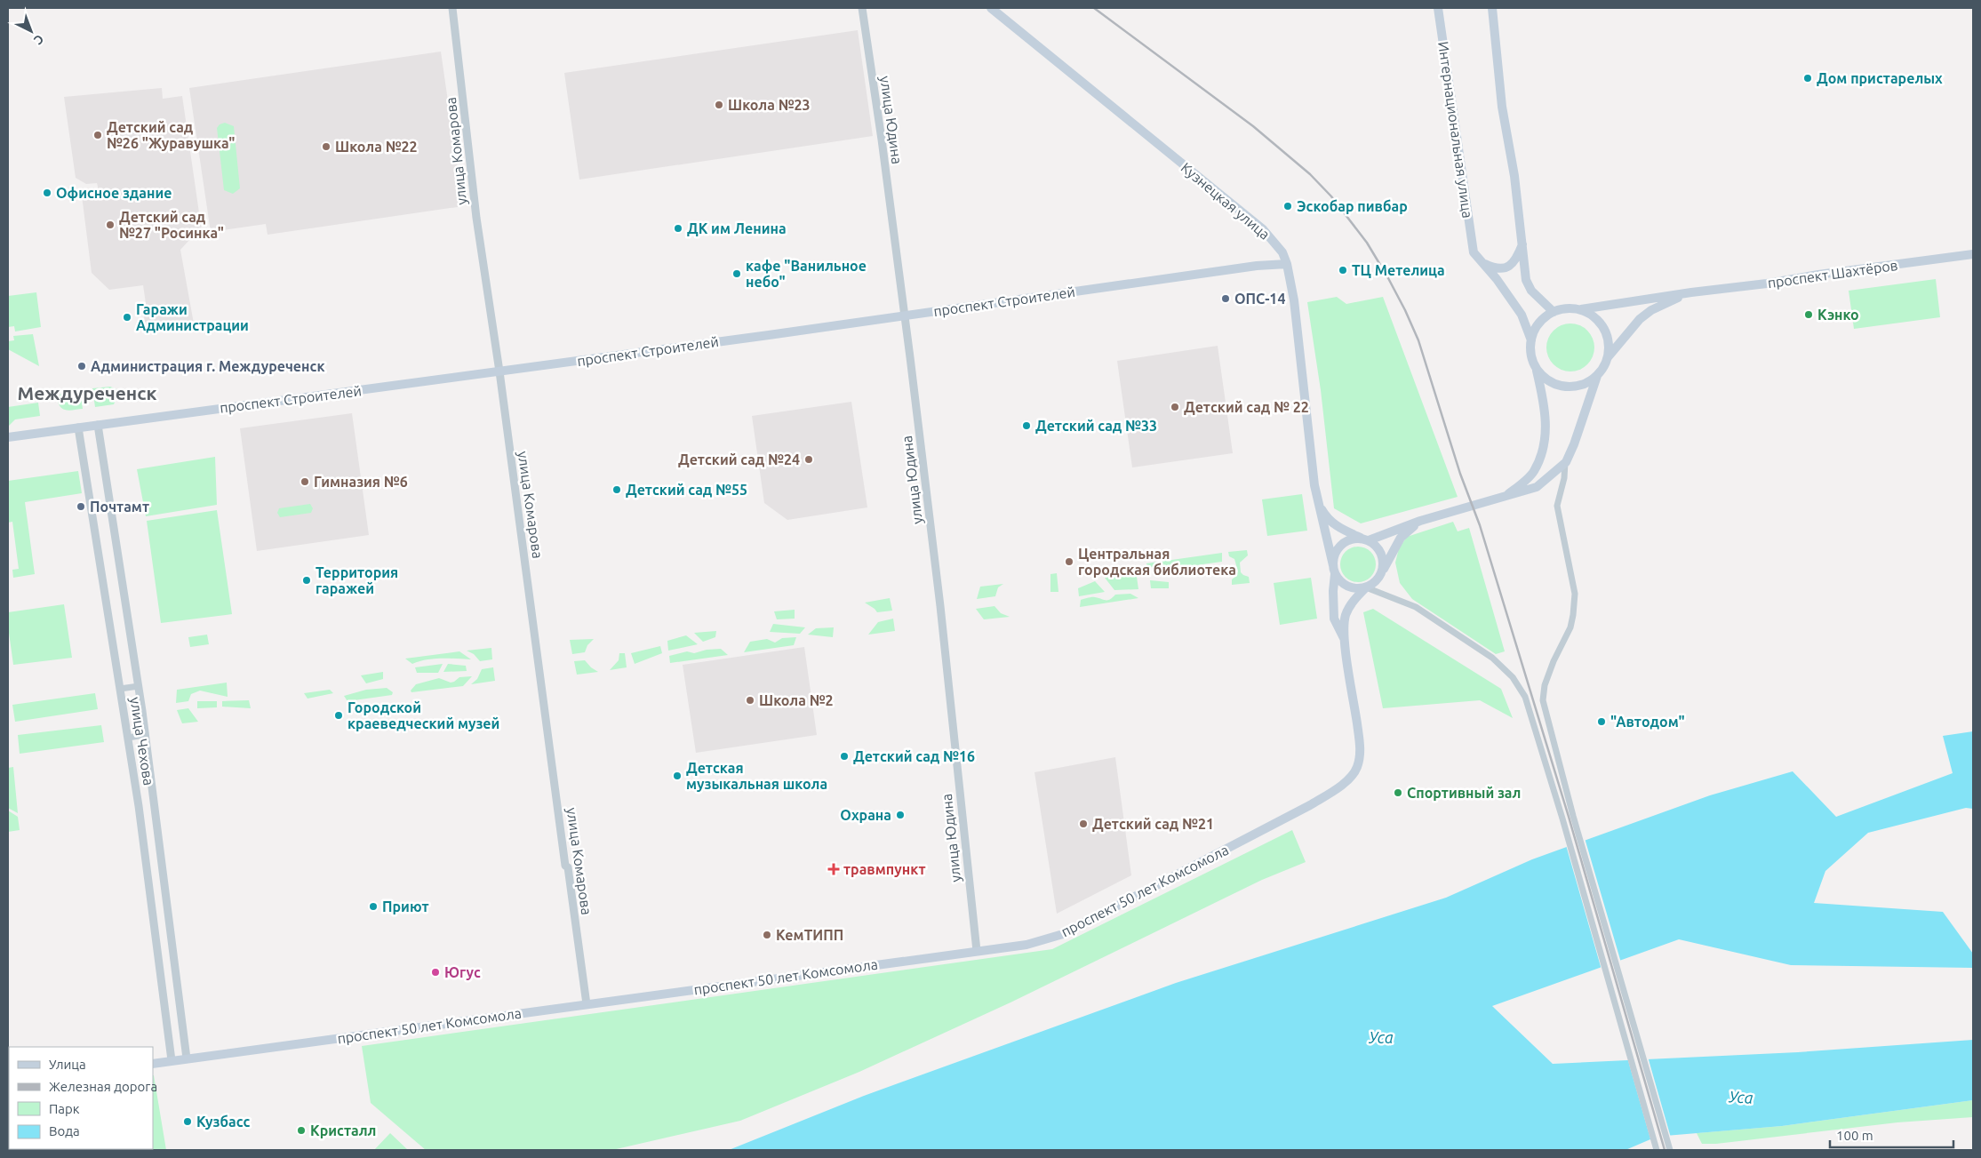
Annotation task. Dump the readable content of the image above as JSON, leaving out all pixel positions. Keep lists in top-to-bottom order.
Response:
{
  "streets": {
    "main road": [
      "Интернациональная улица",
      "Кузнецкая улица",
      "проспект Шахтёров",
      "проспект Строителей",
      "проспект 50 лет Комсомола"
    ],
    "street": ["улица Юдина", "улица Комарова", "улица Чехова"]
  },
  "crossings": [
    ["улица Юдина", "проспект Строителей"],
    ["улица Юдина", "проспект 50 лет Комсомола"],
    ["улица Комарова", "проспект Строителей"],
    ["улица Комарова", "проспект 50 лет Комсомола"],
    ["Кузнецкая улица", "проспект Строителей"],
    ["проспект Строителей", "улица Чехова"],
    ["улица Чехова", "проспект 50 лет Комсомола"]
  ],
  "districts": ["Междуреченск"],
  "water": ["Уса"],
  "places": {
    "other": [
      "Дом пристарелых",
      "Школа №23",
      "Детский сад №26 \"Журавушка\"",
      "Школа №22",
      "Офисное здание",
      "Эскобар пивбар",
      "Детский сад №27 \"Росинка\"",
      "ДК им Ленина",
      "ТЦ Метелица",
      "кафе \"Ванильное небо\"",
      "ОПС-14",
      "Кэнко",
      "Гаражи Администрации",
      "Администрация г. Междуреченск",
      "Детский сад № 22",
      "Детский сад №33",
      "Детский сад №24",
      "Гимназия №6",
      "Детский сад №55",
      "Почтамт",
      "Центральная городская библиотека",
      "Территория гаражей",
      "Школа №2",
      "Городской краеведческий музей",
      "\"Автодом\"",
      "Детский сад №16",
      "Детская музыкальная школа",
      "Спортивный зал",
      "Охрана",
      "Детский сад №21",
      "Приют",
      "КемТИПП",
      "Югус",
      "Кузбасс",
      "Кристалл"
    ],
    "health": ["травмпункт"]
  },
  "legend": [
    "Улица",
    "Железная дорога",
    "Парк",
    "Вода"
  ],
  "scale_bar": "100 m",
  "north": "bottom right"
}
